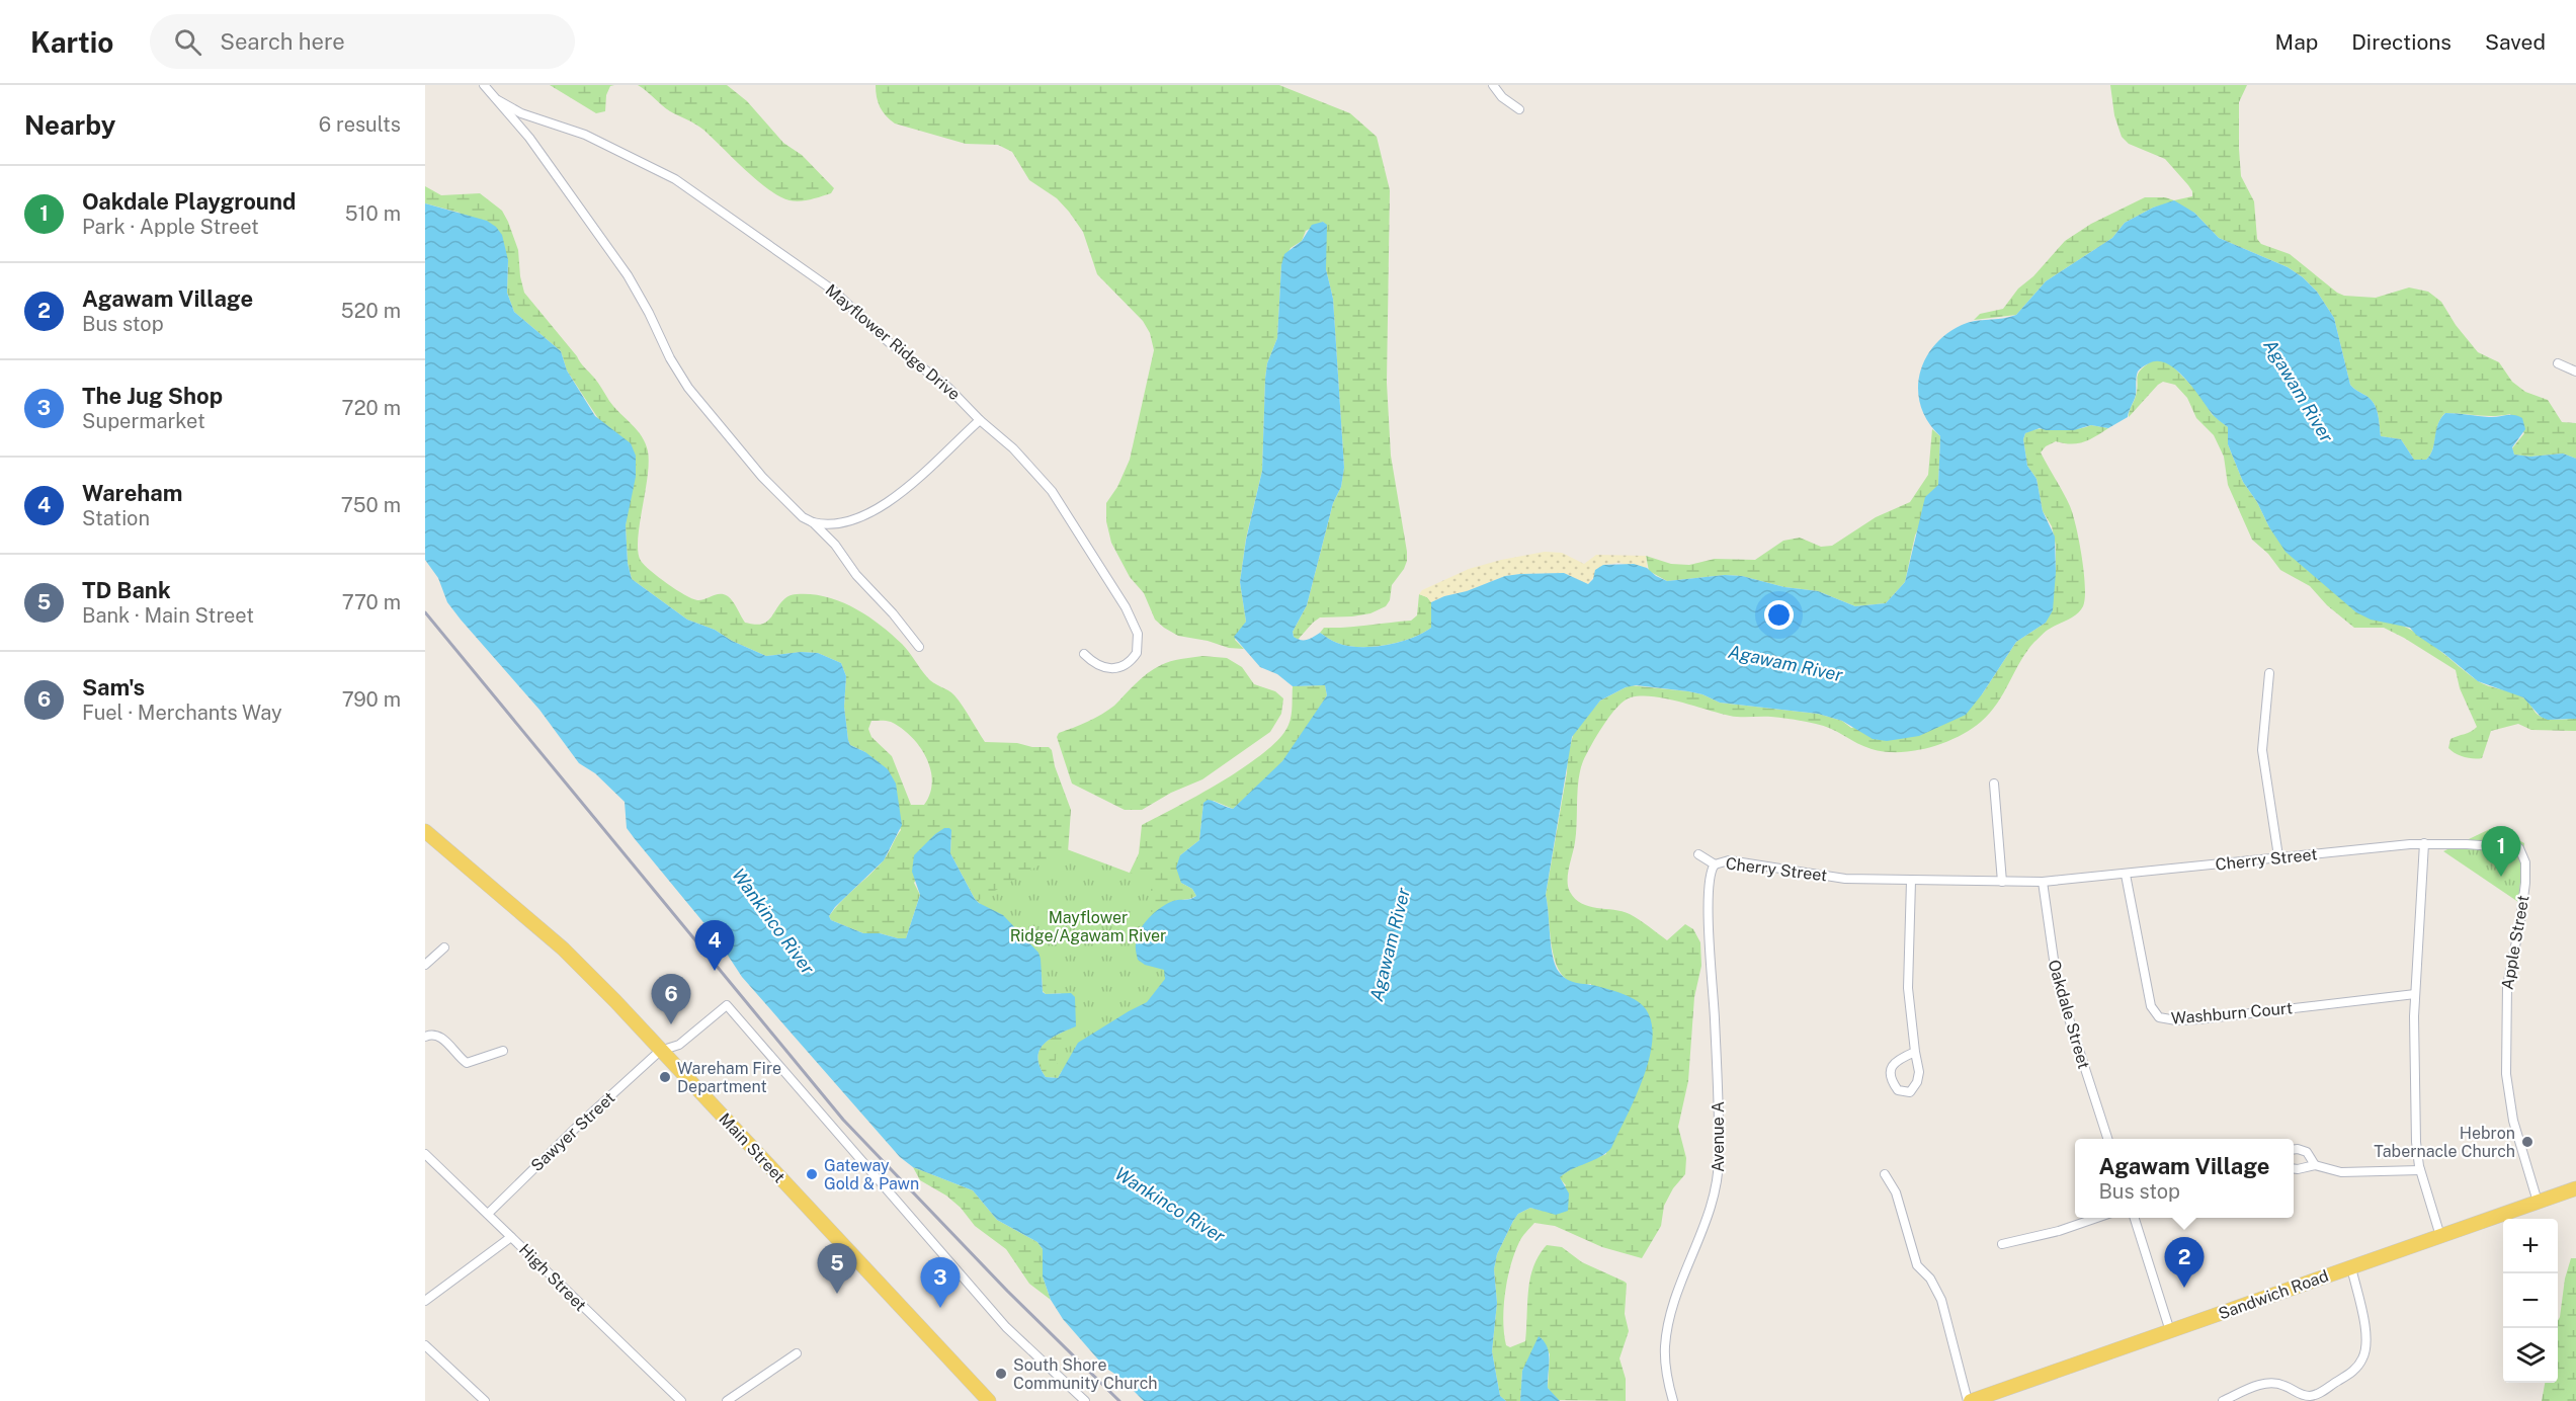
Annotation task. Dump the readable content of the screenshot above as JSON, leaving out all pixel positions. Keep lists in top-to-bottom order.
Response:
{
  "streets": {
    "main road": ["Main Street", "Sandwich Road"],
    "street": [
      "Mayflower Ridge Drive",
      "Cherry Street",
      "Apple Street",
      "Washburn Court",
      "Oakdale Street",
      "Sawyer Street",
      "Avenue A",
      "High Street"
    ]
  },
  "crossings": [
    ["Cherry Street", "Apple Street"],
    ["Cherry Street", "Washburn Court"],
    ["Cherry Street", "Oakdale Street"],
    ["Cherry Street", "Avenue A"],
    ["Apple Street", "Sandwich Road"],
    ["Sawyer Street", "Main Street"],
    ["Sawyer Street", "High Street"]
  ],
  "water": ["Agawam River", "Wankinco River"],
  "parks": ["Mayflower Ridge/Agawam River"],
  "places": [
    "Wareham Fire Department",
    "Hebron Tabernacle Church",
    "Gateway Gold & Pawn",
    "South Shore Community Church"
  ],
  "page": {
    "header": "Kartio",
    "search": "Search here",
    "nav": ["Map", "Directions", "Saved"],
    "heading": ["Nearby", "6 results"],
    "list": [
      {
        "mark": "1",
        "name": "Oakdale Playground",
        "note": "Park · Apple Street",
        "value": "510 m"
      },
      {
        "mark": "2",
        "name": "Agawam Village",
        "note": "Bus stop",
        "value": "520 m"
      },
      {
        "mark": "3",
        "name": "The Jug Shop",
        "note": "Supermarket",
        "value": "720 m"
      },
      {
        "mark": "4",
        "name": "Wareham",
        "note": "Station",
        "value": "750 m"
      },
      {
        "mark": "5",
        "name": "TD Bank",
        "note": "Bank · Main Street",
        "value": "770 m"
      },
      {
        "mark": "6",
        "name": "Sam's",
        "note": "Fuel · Merchants Way",
        "value": "790 m"
      }
    ],
    "pins": [
      "1",
      "4",
      "6",
      "2",
      "5",
      "3"
    ],
    "popup": ["Agawam Village", "Bus stop"],
    "map_buttons": ["+", "−"]
  }
}
